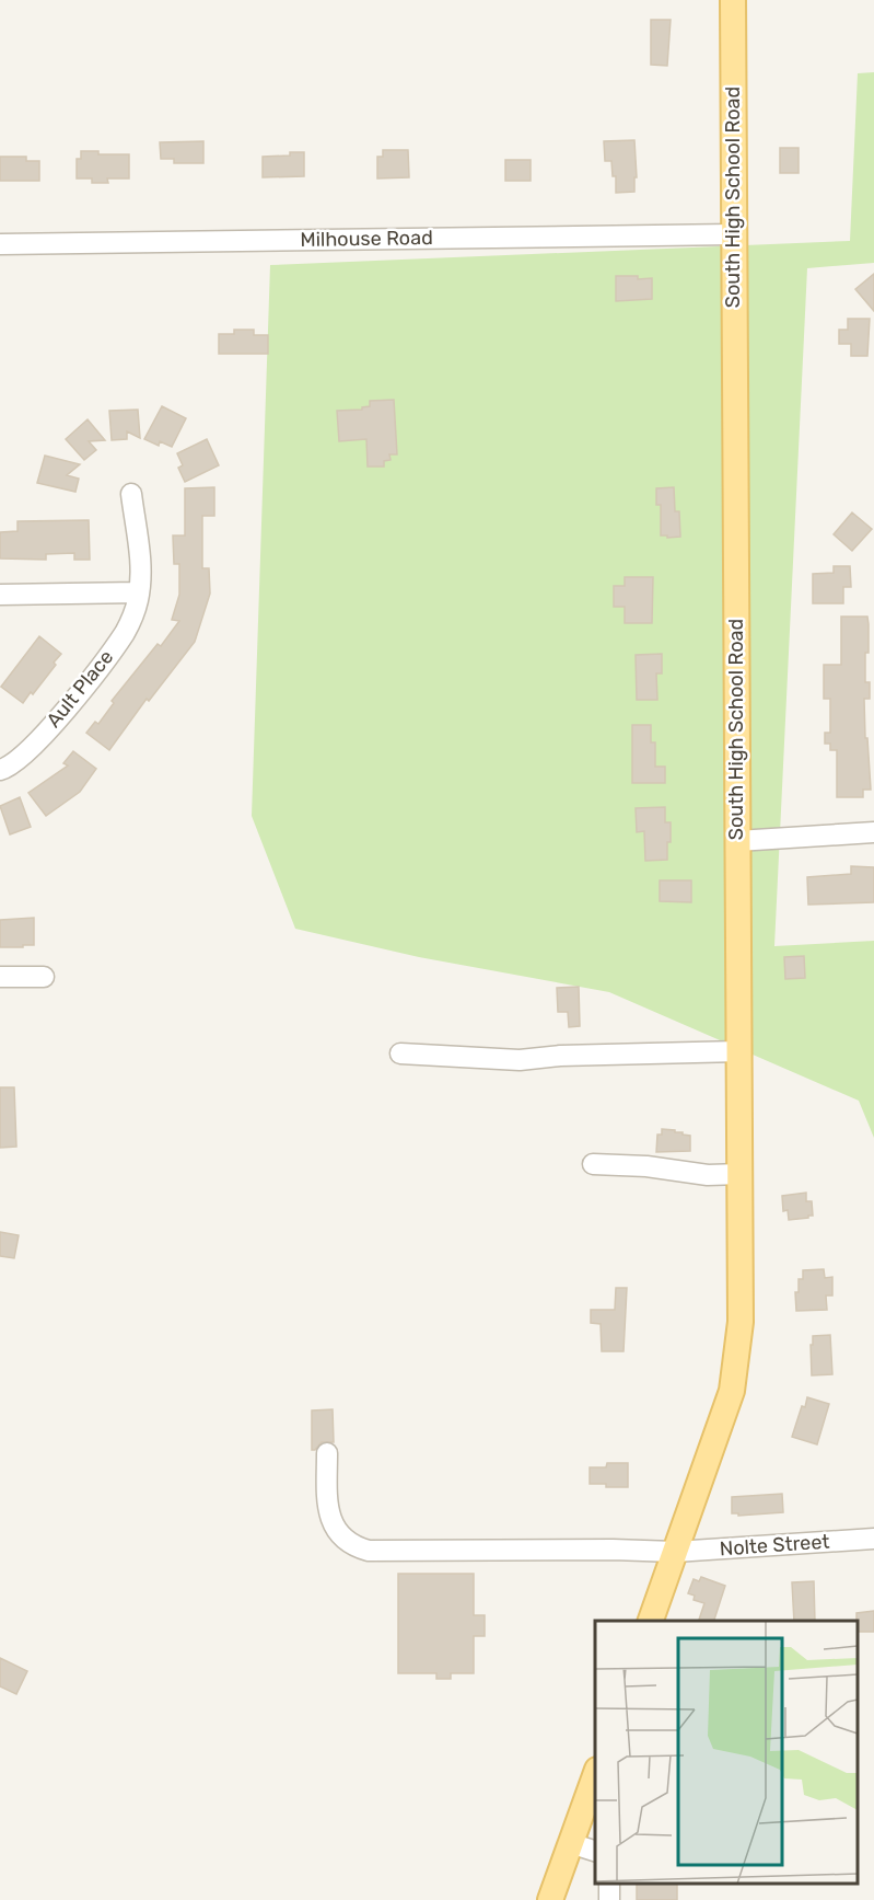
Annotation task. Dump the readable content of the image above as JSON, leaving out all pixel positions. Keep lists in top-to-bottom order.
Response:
{
  "streets": {
    "main road": ["South High School Road"],
    "street": ["Milhouse Road", "Ault Place", "Nolte Street"]
  },
  "crossings": [
    ["South High School Road", "Milhouse Road"],
    ["South High School Road", "Nolte Street"]
  ]
}
